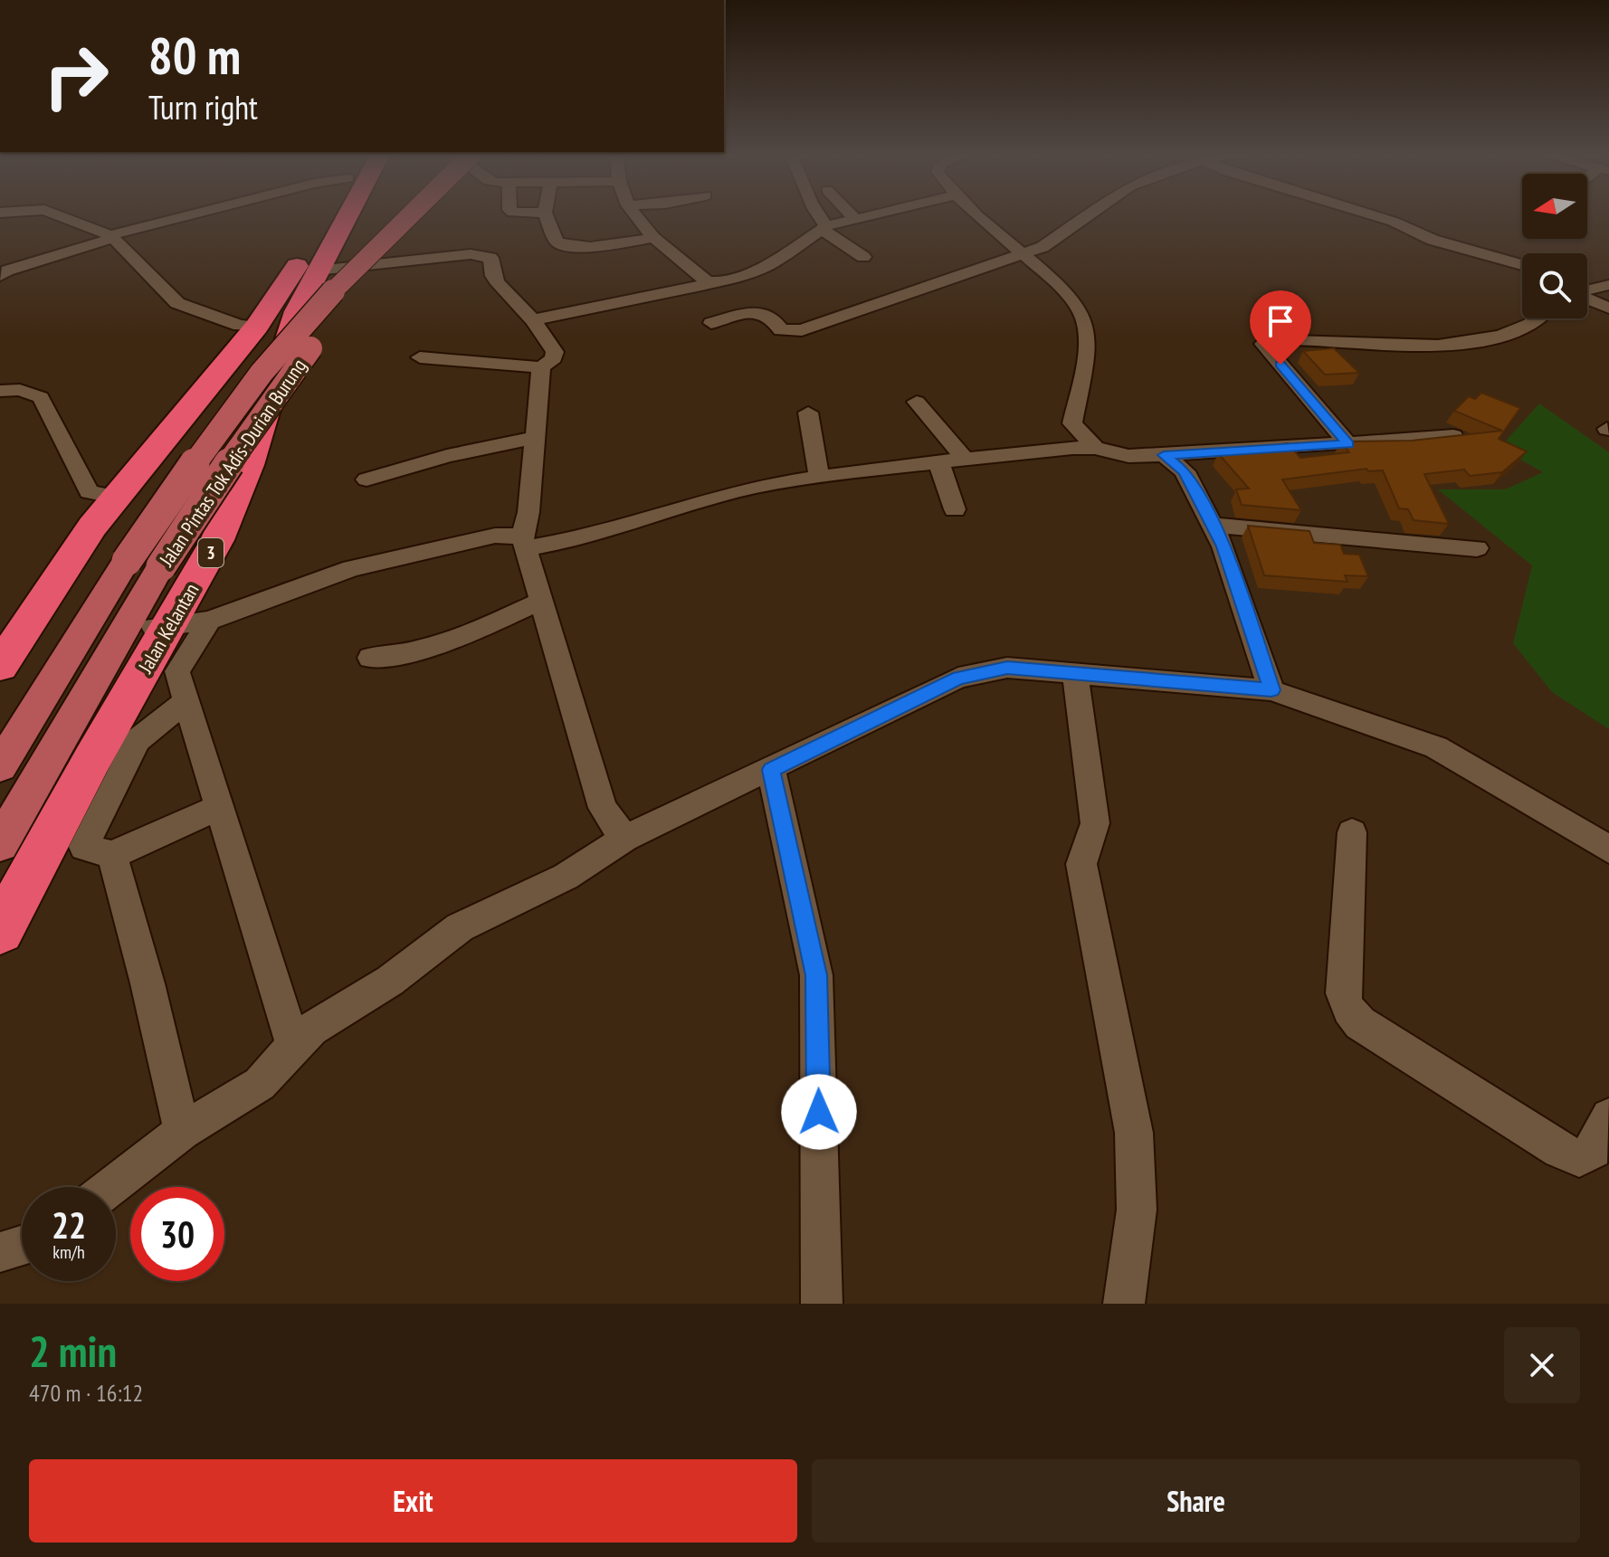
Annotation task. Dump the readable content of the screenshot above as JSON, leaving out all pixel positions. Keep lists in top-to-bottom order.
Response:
{
  "streets": {
    "highway": ["3", "Jalan Kelantan"],
    "main road": ["Jalan Pintas Tok Adis-Durian Burung"]
  },
  "north": "left",
  "page": {
    "turn": ["80 m", "Turn right"],
    "speed": "22 km/h",
    "limit": "30",
    "heading": ["2 min", "470 m · 16:12"],
    "buttons": ["Exit", "Share"]
  }
}
